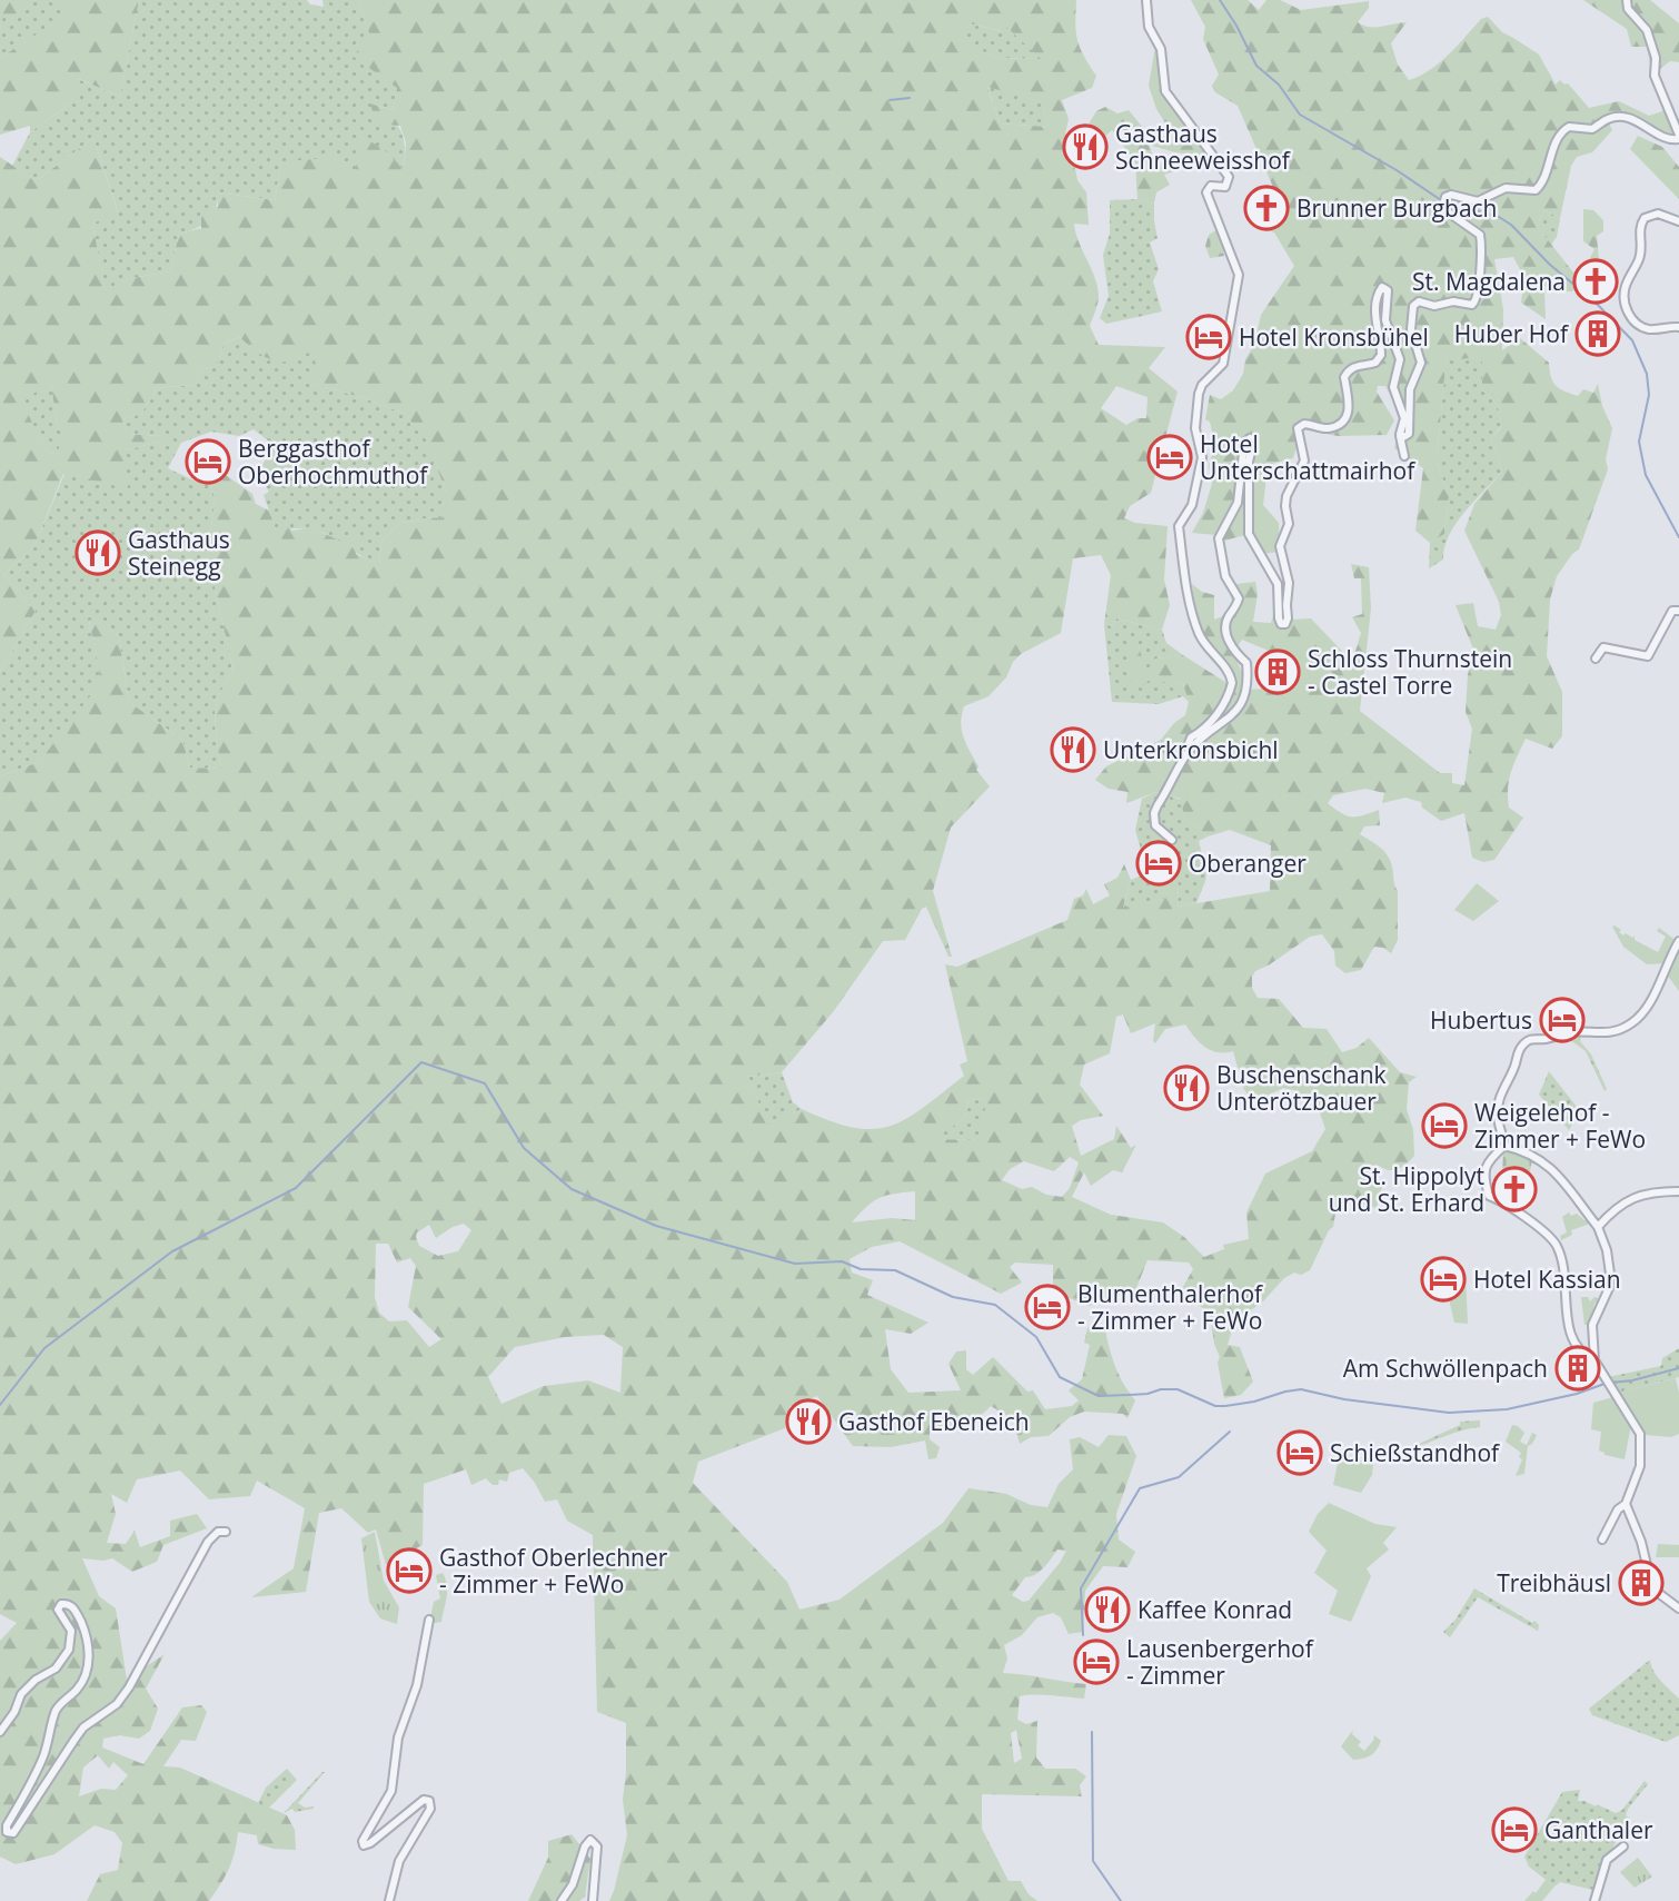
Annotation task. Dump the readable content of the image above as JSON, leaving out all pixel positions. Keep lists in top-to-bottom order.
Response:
{
  "places": {
    "restaurant": [
      "Gasthaus Schneeweisshof",
      "Gasthaus Steinegg",
      "Unterkronsbichl",
      "Buschenschank Unterötzbauer",
      "Gasthof Ebeneich",
      "Kaffee Konrad"
    ],
    "church": ["Brunner Burgbach", "St. Magdalena", "St. Hippolyt und St. Erhard"],
    "building": [
      "Huber Hof",
      "Schloss Thurnstein - Castel Torre",
      "Am Schwöllenpach",
      "Treibhäusl"
    ],
    "hotel": [
      "Hotel Kronsbühel",
      "Hotel Unterschattmairhof",
      "Berggasthof Oberhochmuthof",
      "Oberanger",
      "Hubertus",
      "Weigelehof - Zimmer + FeWo",
      "Hotel Kassian",
      "Blumenthalerhof - Zimmer + FeWo",
      "Schießstandhof",
      "Gasthof Oberlechner - Zimmer + FeWo",
      "Lausenbergerhof - Zimmer",
      "Ganthaler"
    ]
  }
}
